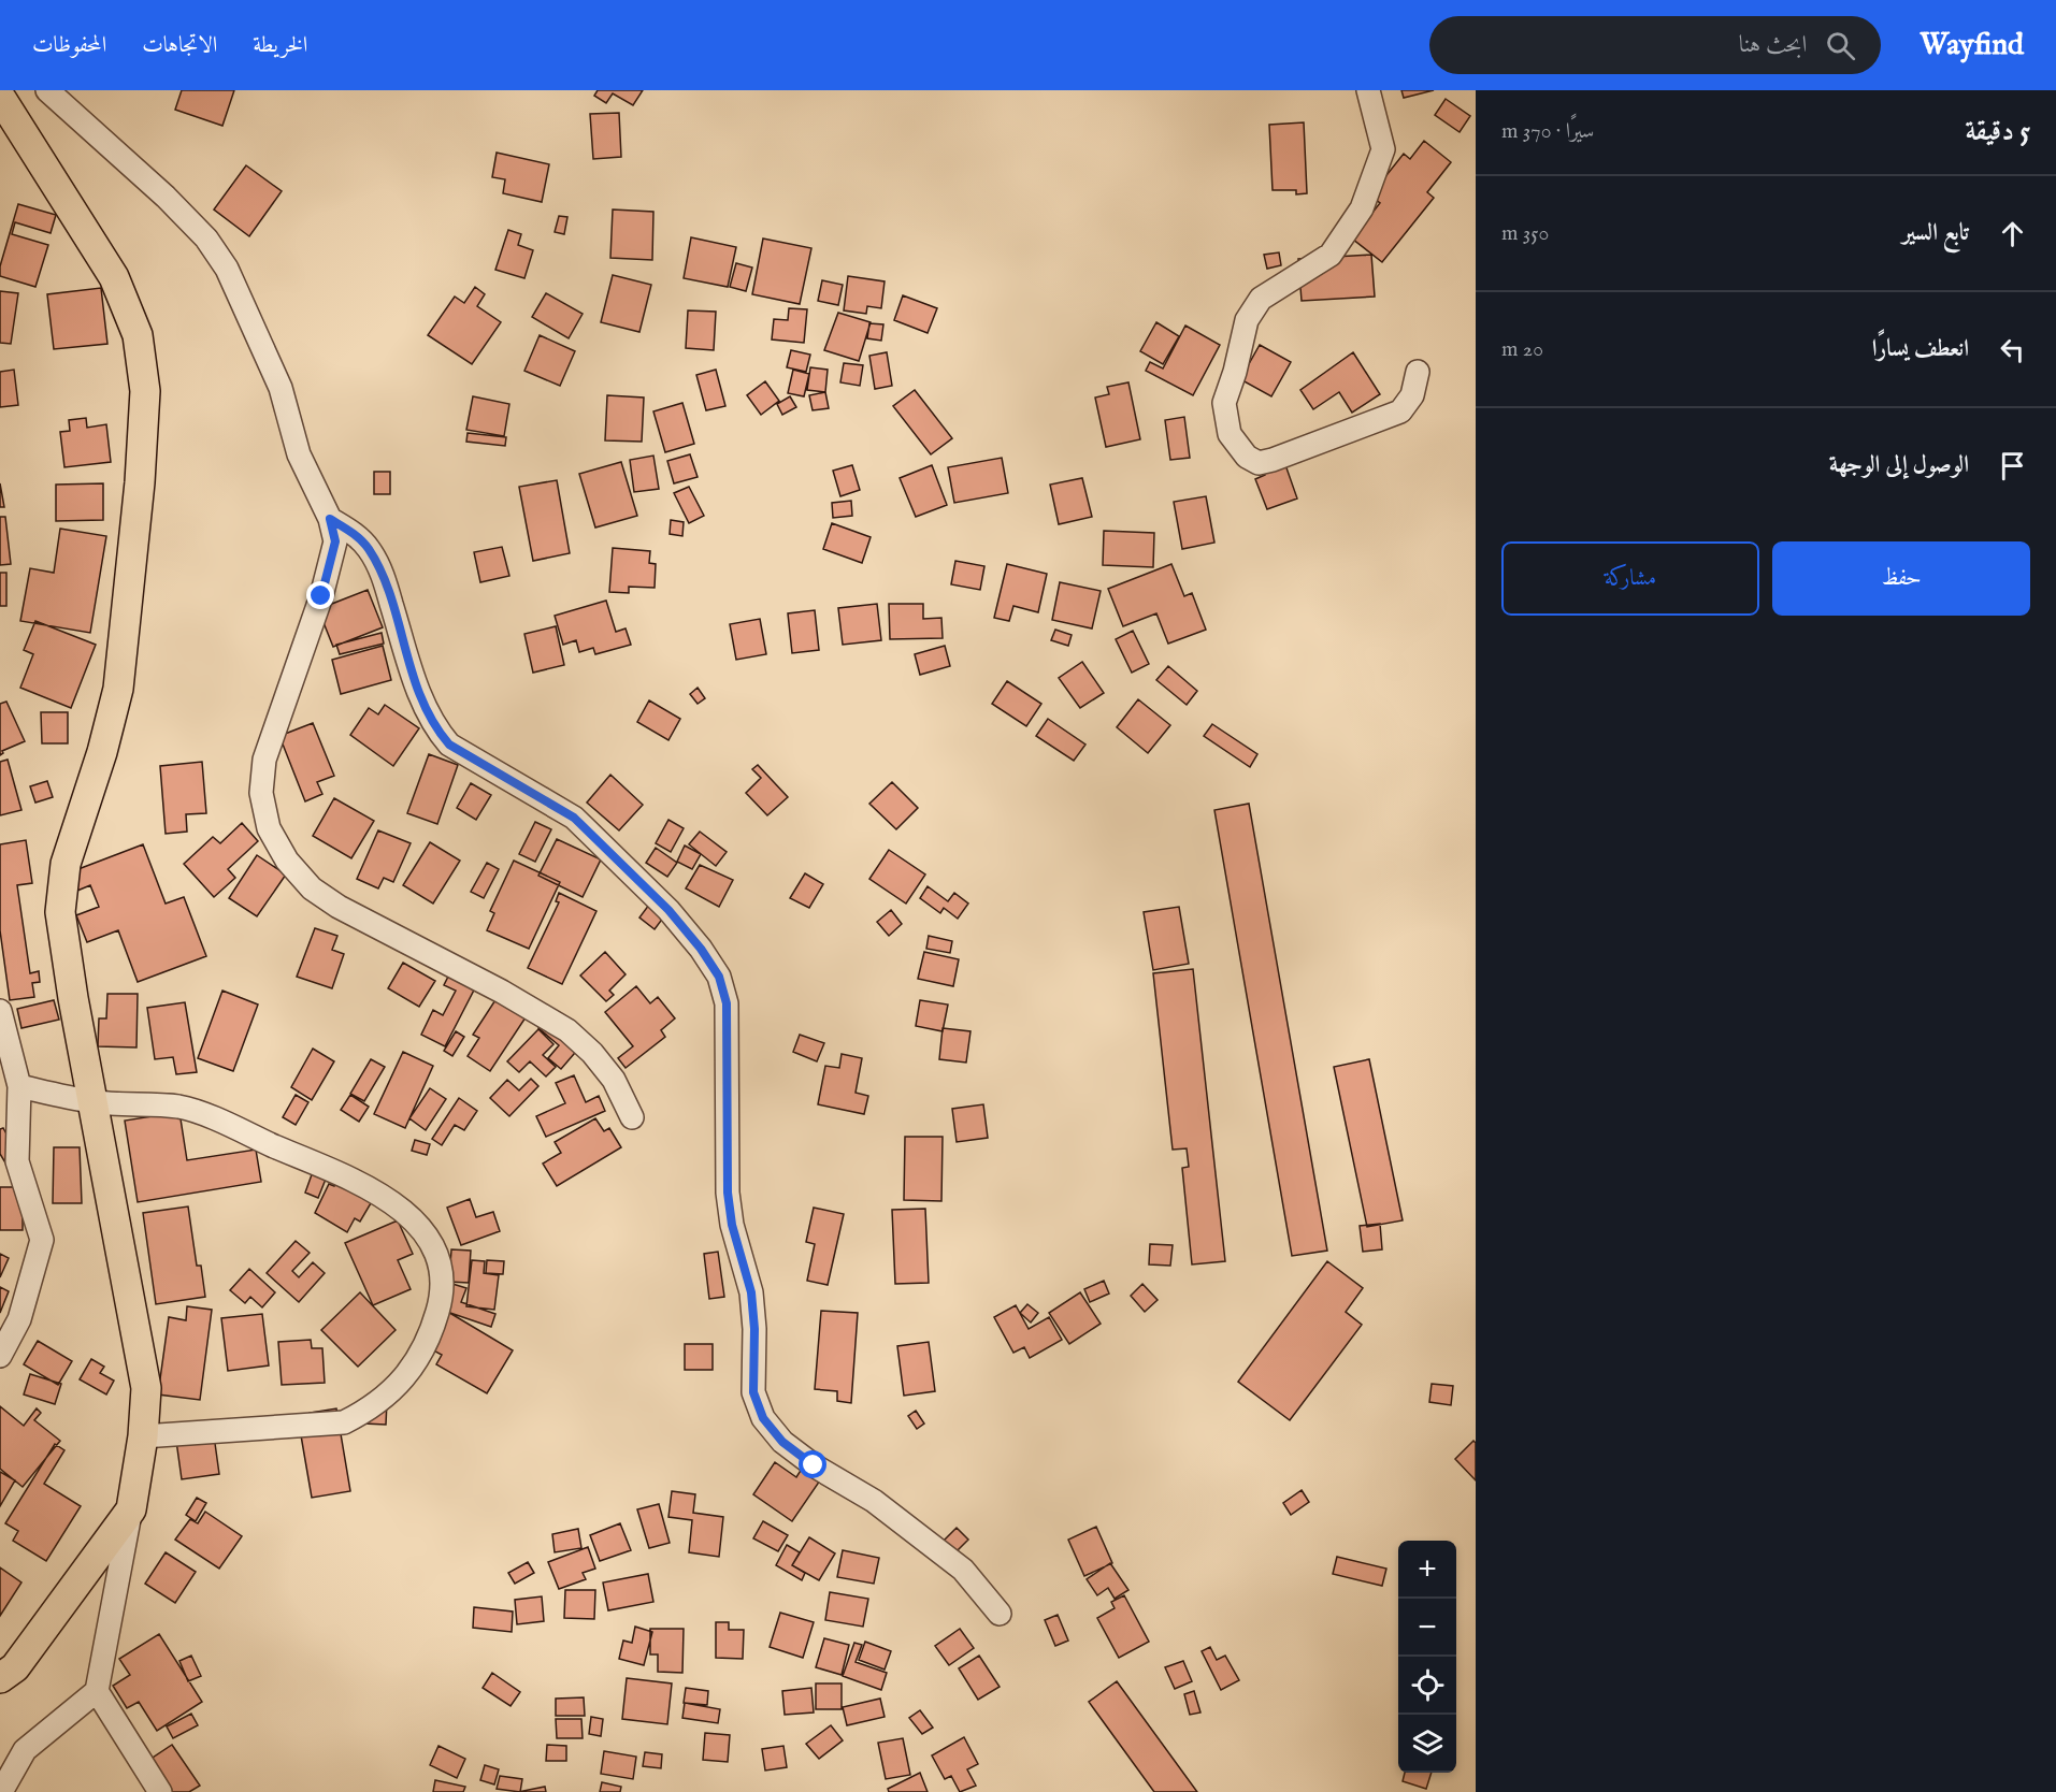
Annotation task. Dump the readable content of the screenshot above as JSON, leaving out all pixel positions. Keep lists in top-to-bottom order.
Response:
{
  "page": {
    "header": "Wayfind",
    "search": "ابحث هنا",
    "nav": ["الخريطة", "الاتجاهات", "المحفوظات"],
    "heading": ["5 دقيقة", "سيرًا · 370 m"],
    "list": [
      ["تابع السير", "350 m"],
      ["انعطف يسارًا", "20 m"],
      "الوصول إلى الوجهة"
    ],
    "buttons": ["حفظ", "مشاركة"],
    "map_buttons": ["+", "−"]
  }
}
